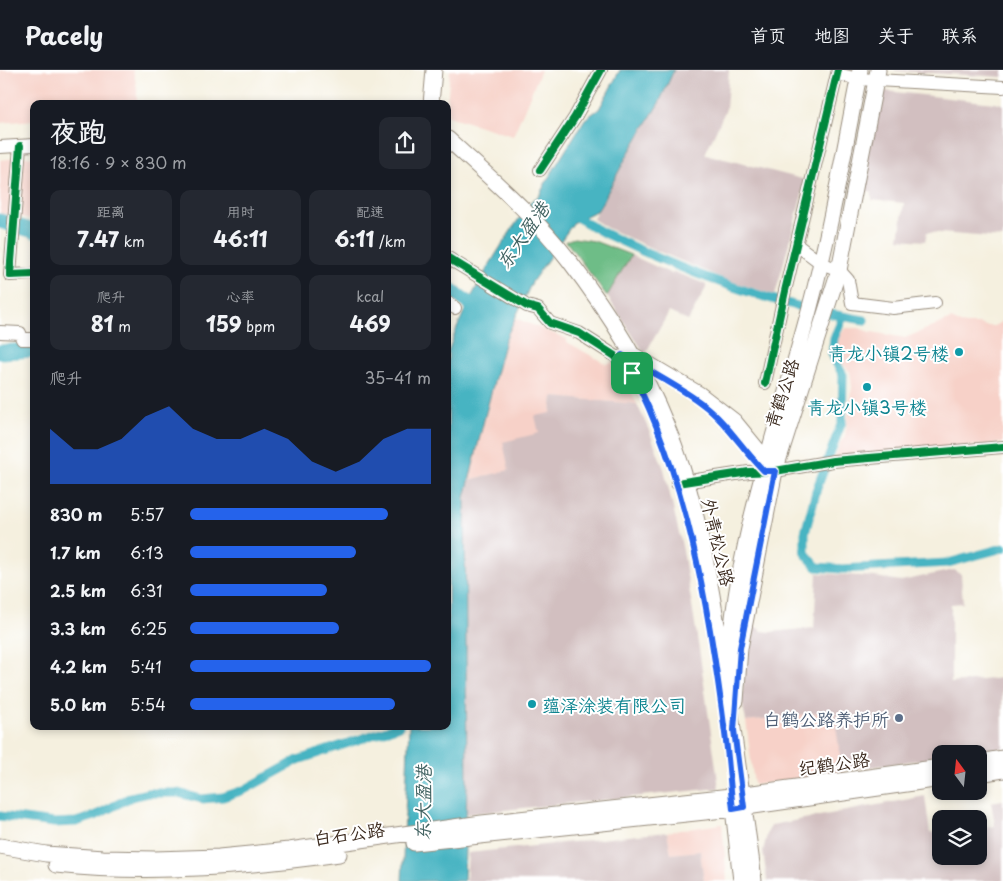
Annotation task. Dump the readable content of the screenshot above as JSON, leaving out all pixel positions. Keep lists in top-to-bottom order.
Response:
{
  "streets": {
    "main road": [
      "青鹤公路",
      "外青松公路",
      "纪鹤公路",
      "白石公路"
    ]
  },
  "crossings": [
    ["青鹤公路", "外青松公路"],
    ["外青松公路", "纪鹤公路"],
    ["外青松公路", "白石公路"],
    ["纪鹤公路", "白石公路"]
  ],
  "water": ["东大盈港"],
  "places": [
    "青龙小镇2号楼",
    "青龙小镇3号楼",
    "蕴泽涂装有限公司",
    "白鹤公路养护所"
  ],
  "north": "top",
  "page": {
    "header": "Pacely",
    "nav": [
      "首页",
      "地图",
      "关于",
      "联系"
    ],
    "heading": ["夜跑", "18:16 · 9 × 830 m"],
    "stats": [
      ["距离", "7.47 km"],
      ["用时", "46:11"],
      ["配速", "6:11 /km"],
      ["爬升", "81 m"],
      ["心率", "159 bpm"],
      ["kcal", "469"]
    ],
    "chart": ["爬升", "35–41 m"],
    "list": [
      {
        "name": "830 m",
        "note": "5:57"
      },
      {
        "name": "1.7 km",
        "note": "6:13"
      },
      {
        "name": "2.5 km",
        "note": "6:31"
      },
      {
        "name": "3.3 km",
        "note": "6:25"
      },
      {
        "name": "4.2 km",
        "note": "5:41"
      },
      {
        "name": "5.0 km",
        "note": "5:54"
      }
    ]
  }
}
